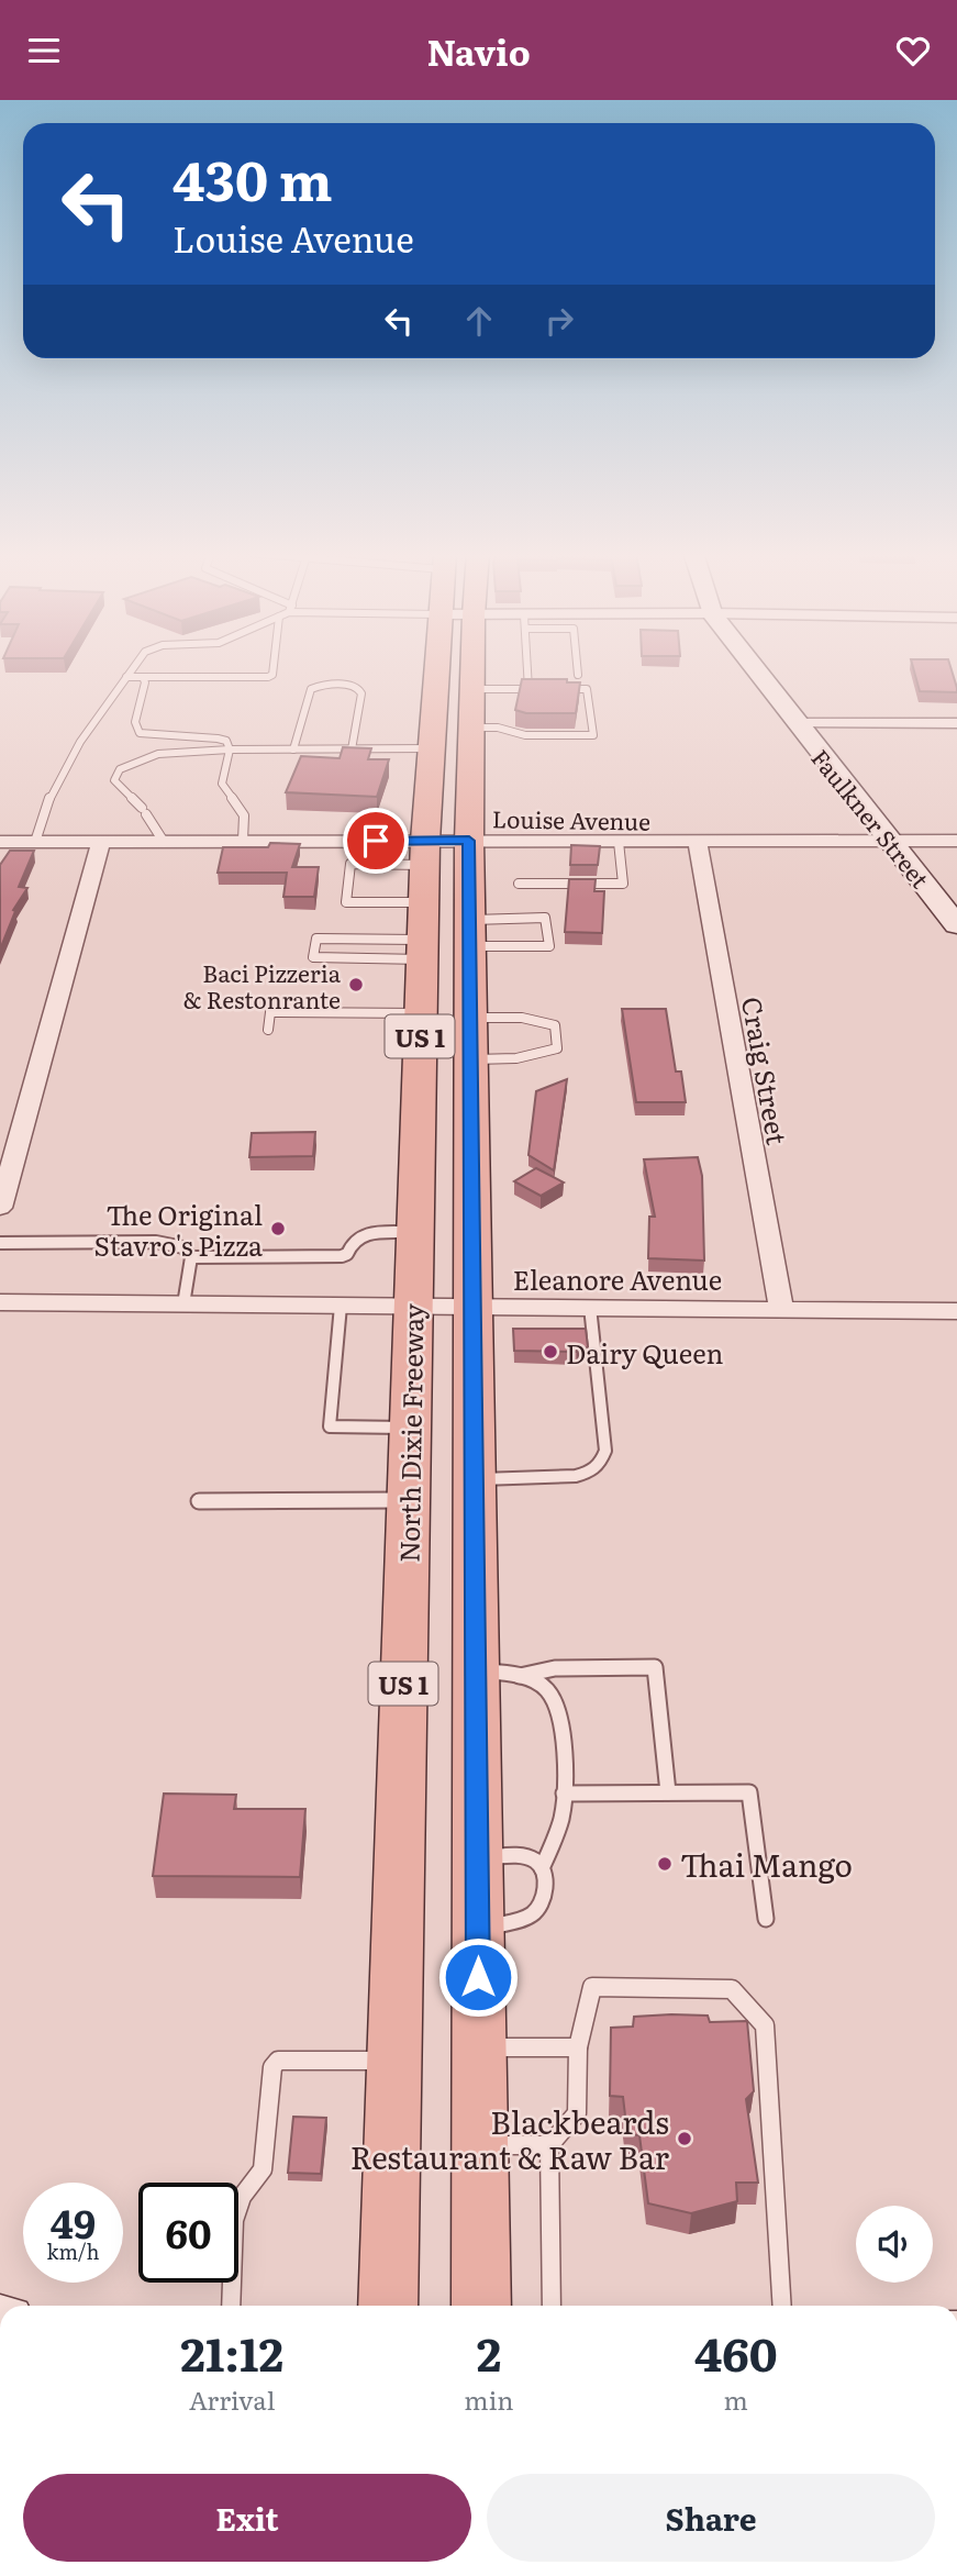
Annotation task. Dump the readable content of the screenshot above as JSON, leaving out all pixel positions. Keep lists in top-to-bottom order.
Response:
{
  "streets": {
    "main road": ["US 1", "North Dixie Freeway"],
    "street": [
      "Faulkner Street",
      "Louise Avenue",
      "Craig Street",
      "Eleanore Avenue"
    ]
  },
  "crossings": [
    ["Faulkner Street", "Louise Avenue"],
    ["Louise Avenue", "US 1"],
    ["Louise Avenue", "Craig Street"],
    ["Louise Avenue", "North Dixie Freeway"],
    ["US 1", "Eleanore Avenue"],
    ["Craig Street", "Eleanore Avenue"],
    ["Eleanore Avenue", "North Dixie Freeway"]
  ],
  "places": [
    "Baci Pizzeria & Restonrante",
    "The Original Stavro's Pizza",
    "Dairy Queen",
    "Thai Mango",
    "Blackbeards Restaurant & Raw Bar"
  ],
  "page": {
    "header": "Navio",
    "turn": ["430 m", "Louise Avenue"],
    "speed": "49 km/h",
    "limit": "60",
    "eta": [
      "21:12",
      "Arrival",
      "2",
      "min",
      "460",
      "m"
    ],
    "buttons": ["Exit", "Share"]
  }
}
